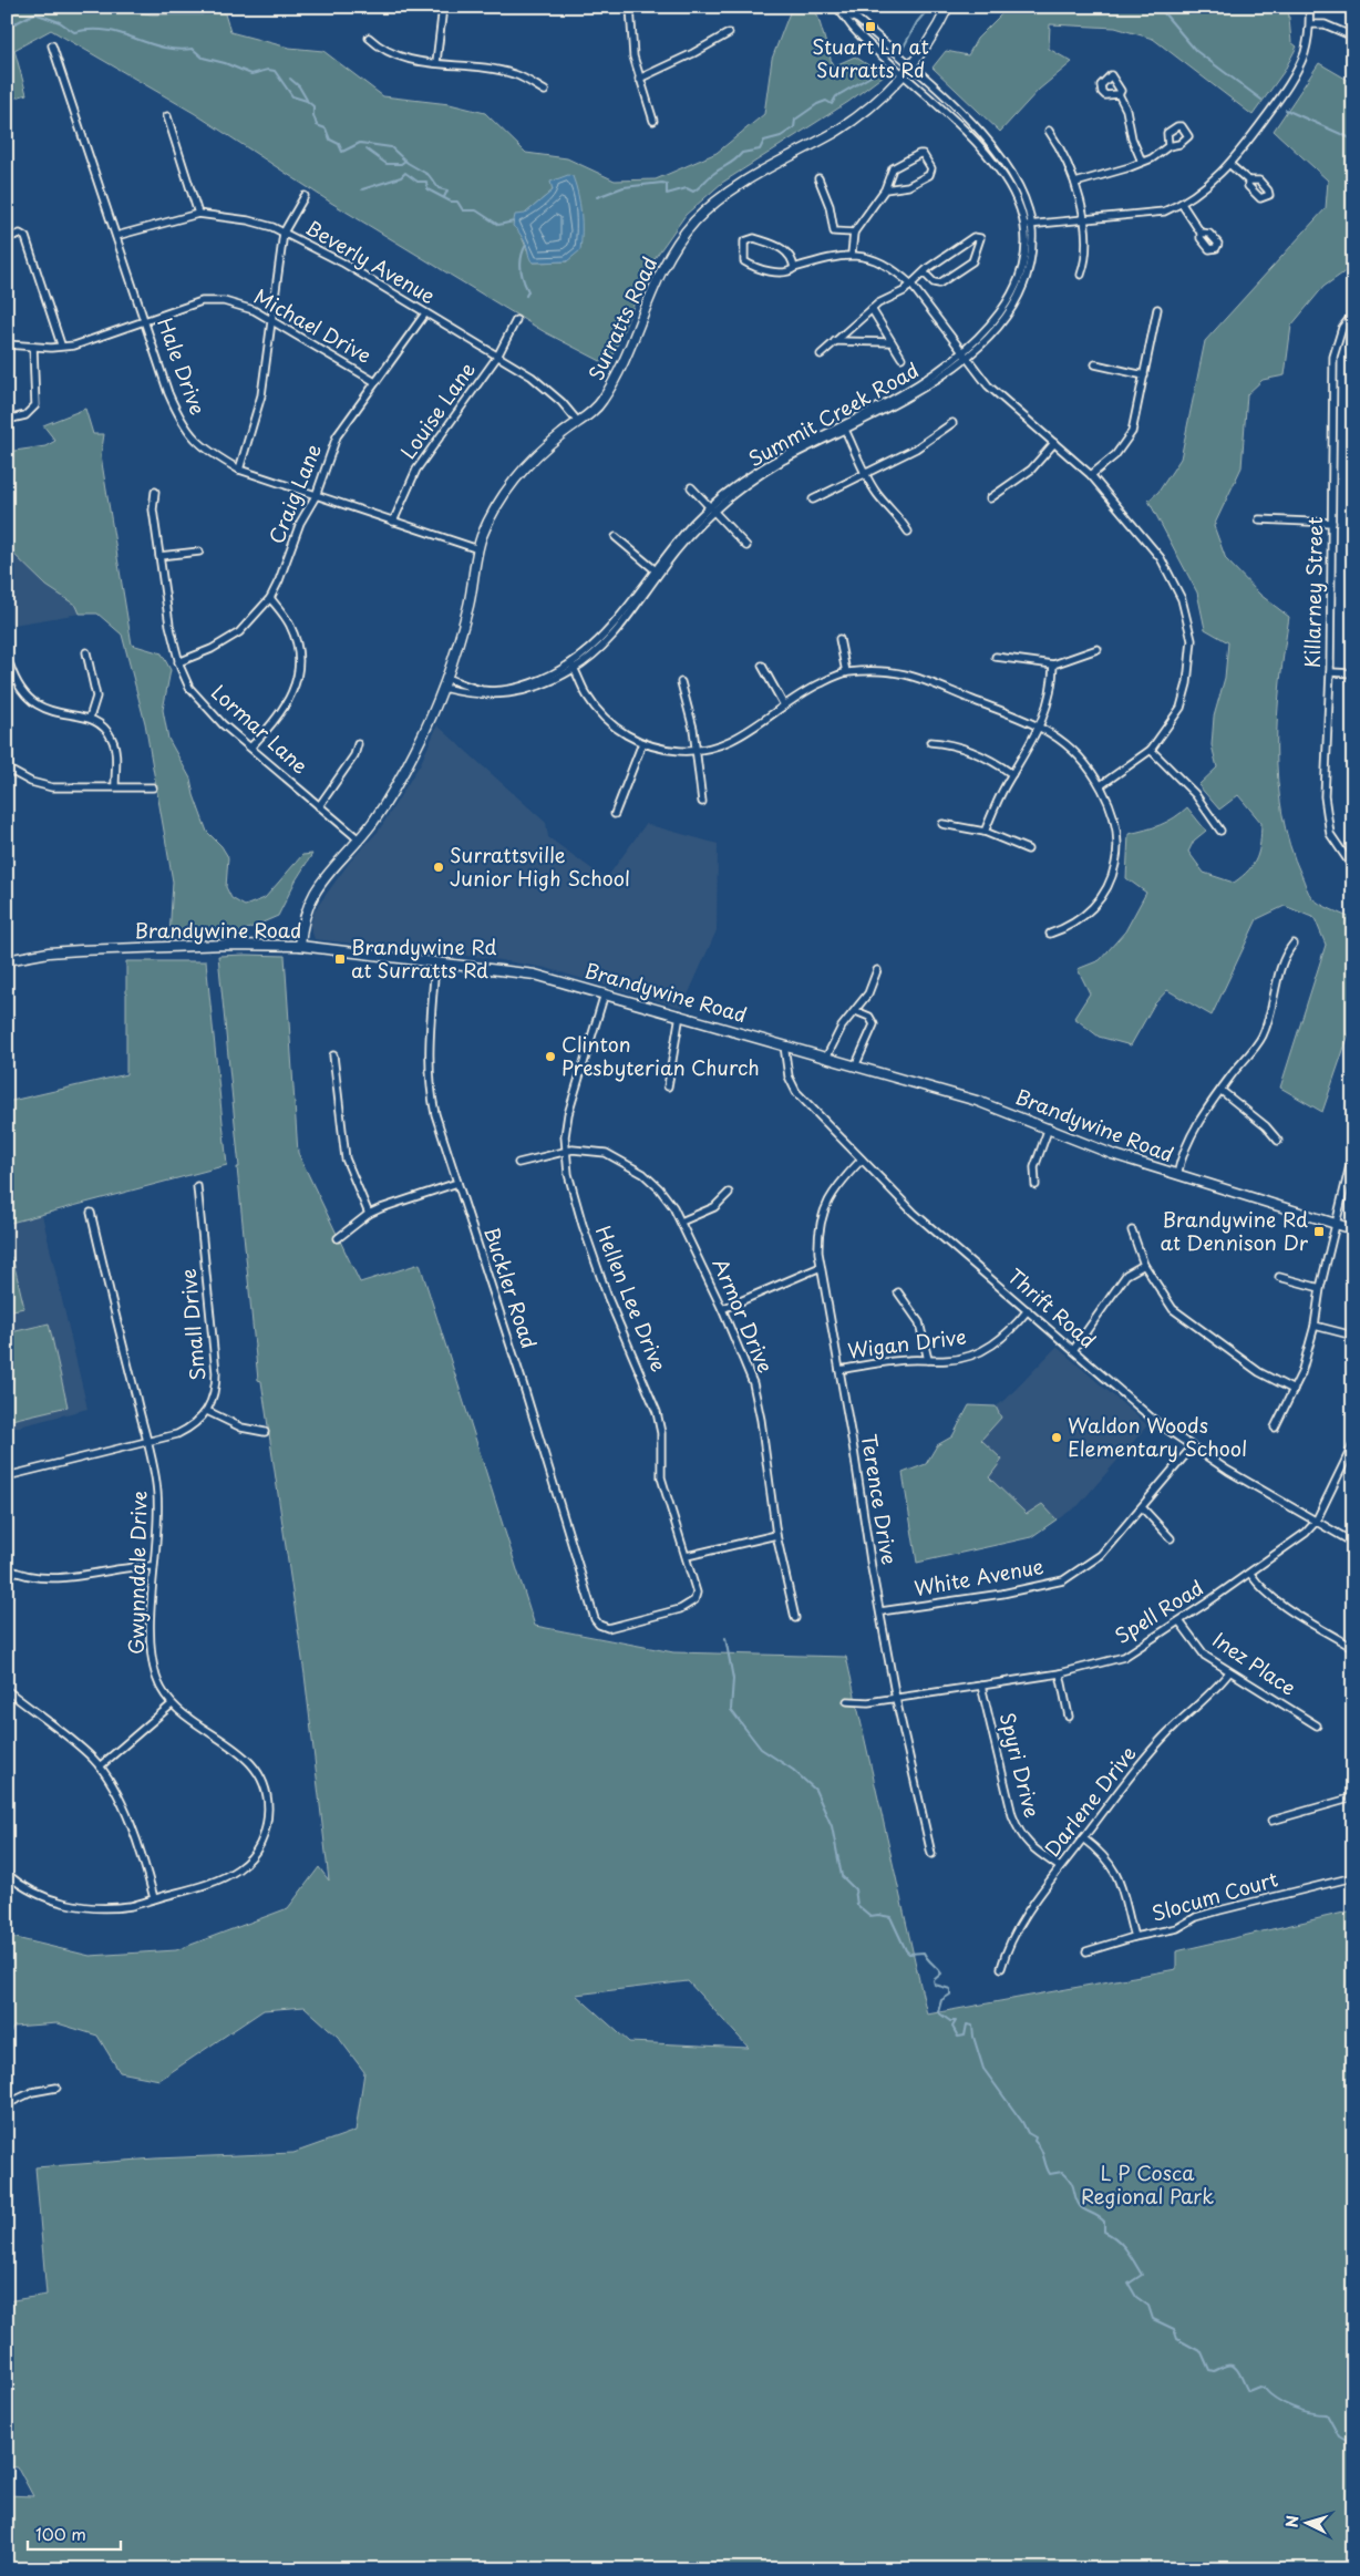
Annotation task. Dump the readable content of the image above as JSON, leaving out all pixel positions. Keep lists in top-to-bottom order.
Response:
{
  "streets": {
    "main road": ["Surratts Road", "Brandywine Road"],
    "street": [
      "Beverly Avenue",
      "Michael Drive",
      "Hale Drive",
      "Louise Lane",
      "Summit Creek Road",
      "Craig Lane",
      "Killarney Street",
      "Lormar Lane",
      "Buckler Road",
      "Hellen Lee Drive",
      "Thrift Road",
      "Armor Drive",
      "Small Drive",
      "Wigan Drive",
      "Terence Drive",
      "Gwynndale Drive",
      "White Avenue",
      "Spell Road",
      "Inez Place",
      "Spyri Drive",
      "Darlene Drive",
      "Slocum Court"
    ]
  },
  "crossings": [
    ["Beverly Avenue", "Surratts Road"],
    ["Beverly Avenue", "Hale Drive"],
    ["Beverly Avenue", "Louise Lane"],
    ["Beverly Avenue", "Craig Lane"],
    ["Surratts Road", "Hale Drive"],
    ["Surratts Road", "Summit Creek Road"],
    ["Surratts Road", "Lormar Lane"],
    ["Surratts Road", "Brandywine Road"],
    ["Michael Drive", "Hale Drive"],
    ["Michael Drive", "Craig Lane"],
    ["Hale Drive", "Louise Lane"],
    ["Hale Drive", "Craig Lane"],
    ["Craig Lane", "Lormar Lane"],
    ["Brandywine Road", "Buckler Road"],
    ["Brandywine Road", "Hellen Lee Drive"],
    ["Brandywine Road", "Thrift Road"],
    ["Buckler Road", "Hellen Lee Drive"],
    ["Hellen Lee Drive", "Armor Drive"],
    ["Thrift Road", "Wigan Drive"],
    ["Thrift Road", "Terence Drive"],
    ["Thrift Road", "White Avenue"],
    ["Thrift Road", "Spell Road"],
    ["Wigan Drive", "Terence Drive"],
    ["Terence Drive", "White Avenue"],
    ["Terence Drive", "Spell Road"],
    ["Spell Road", "Inez Place"],
    ["Spell Road", "Spyri Drive"],
    ["Inez Place", "Darlene Drive"],
    ["Spyri Drive", "Darlene Drive"]
  ],
  "parks": ["L P Cosca Regional Park"],
  "places": {
    "transit": ["Stuart Ln at Surratts Rd", "Brandywine Rd at Surratts Rd", "Brandywine Rd at Dennison Dr"],
    "other": ["Surrattsville Junior High School", "Clinton Presbyterian Church", "Waldon Woods Elementary School"]
  },
  "scale_bar": "100 m",
  "north": "left"
}
